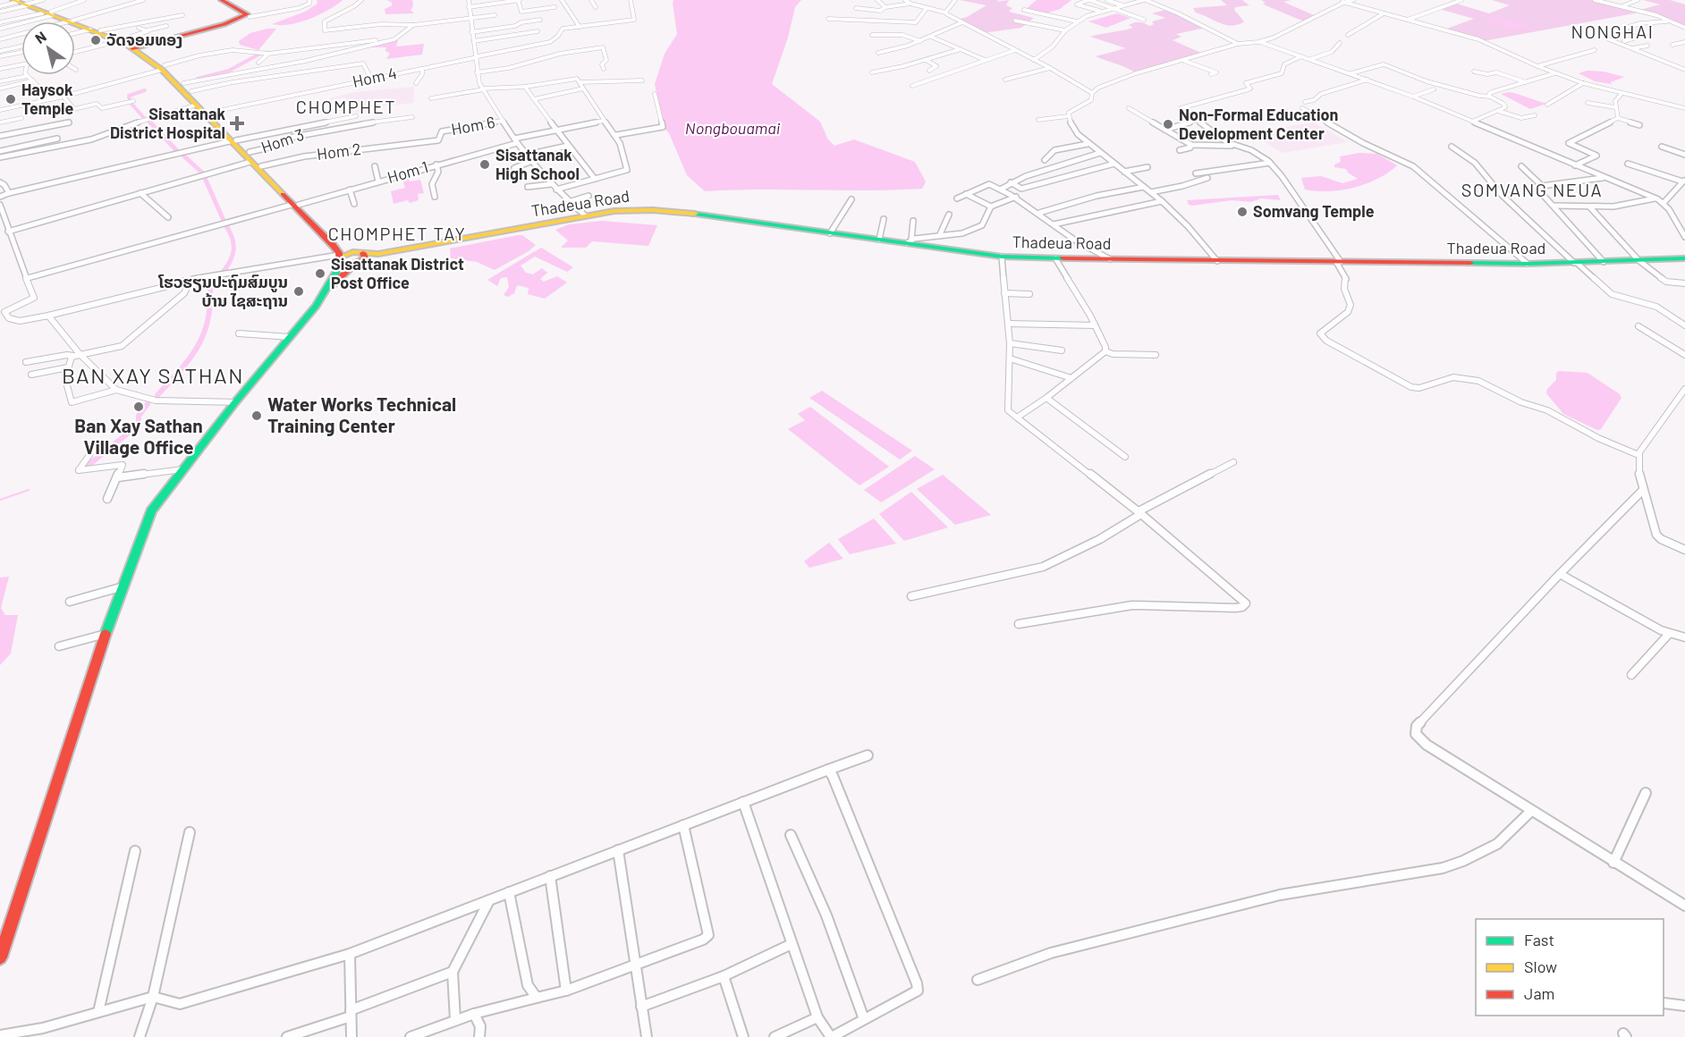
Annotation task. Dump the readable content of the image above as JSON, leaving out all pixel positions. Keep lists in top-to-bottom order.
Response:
{
  "streets": {
    "main road": ["Thadeua Road"],
    "street": [
      "Hom 4",
      "Hom 6",
      "Hom 3",
      "Hom 2",
      "Hom 1"
    ]
  },
  "crossings": [
    ["Hom 6", "Hom 2"]
  ],
  "districts": [
    "NONGHAI",
    "CHOMPHET",
    "SOMVANG NEUA",
    "CHOMPHET TAY",
    "BAN XAY SATHAN"
  ],
  "water": ["Nongbouamai"],
  "places": {
    "other": [
      "ວັດຈອມທອງ",
      "Haysok Temple",
      "Non-Formal Education Development Center",
      "Sisattanak High School",
      "Somvang Temple",
      "Sisattanak District Post Office",
      "ໂຮວຮຽນປະຖົມສົມບູນ ບ້ານ ໄຊສະຖານ",
      "Ban Xay Sathan Village Office",
      "Water Works Technical Training Center"
    ],
    "health": ["Sisattanak District Hospital"]
  },
  "legend": ["Fast", "Slow", "Jam"],
  "north": "top left"
}
